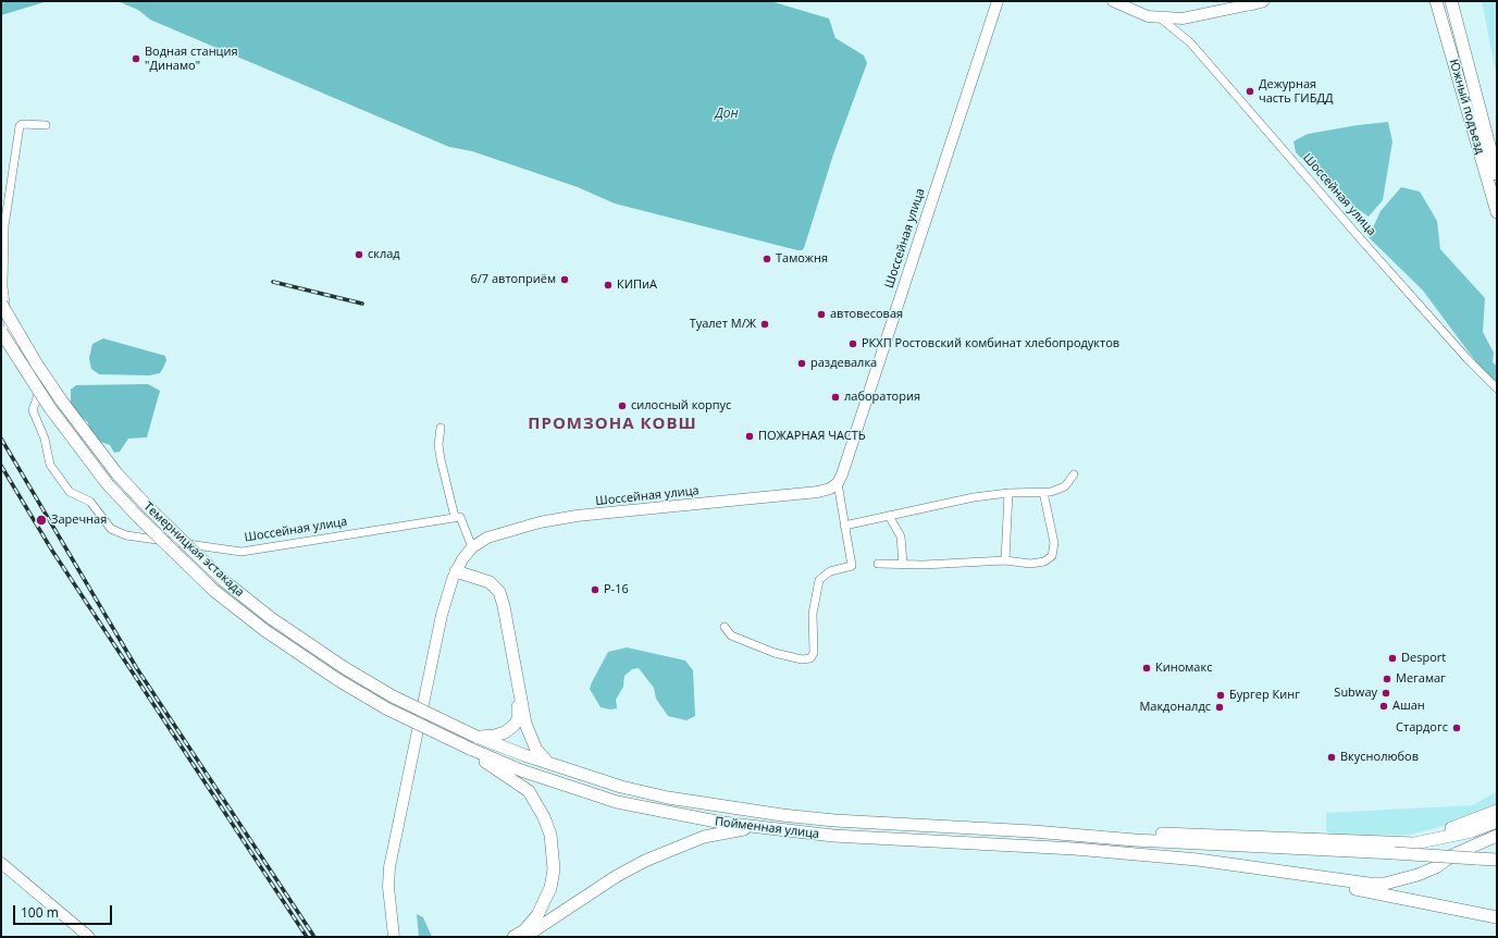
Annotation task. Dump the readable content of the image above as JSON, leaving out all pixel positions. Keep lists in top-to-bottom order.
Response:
{
  "streets": {
    "main road": [
      "Южный подъезд",
      "Шоссейная улица",
      "Темерницкая эстакада",
      "Пойменная улица"
    ]
  },
  "crossings": [
    ["Темерницкая эстакада", "Пойменная улица"]
  ],
  "districts": ["ПРОМЗОНА КОВШ"],
  "water": ["Дон"],
  "places": [
    "Водная станция \"Динамо\"",
    "Дежурная часть ГИБДД",
    "склад",
    "Таможня",
    "6/7 автоприём",
    "КИПиА",
    "автовесовая",
    "Туалет М/Ж",
    "РКХП Ростовский комбинат хлебопродуктов",
    "раздевалка",
    "лаборатория",
    "силосный корпус",
    "ПОЖАРНАЯ ЧАСТЬ",
    "Заречная",
    "Р-16",
    "Desport",
    "Киномакс",
    "Мегамаг",
    "Subway",
    "Бургер Кинг",
    "Ашан",
    "Макдоналдс",
    "Стардогс",
    "Вкуснолюбов"
  ],
  "scale_bar": "100 m"
}
